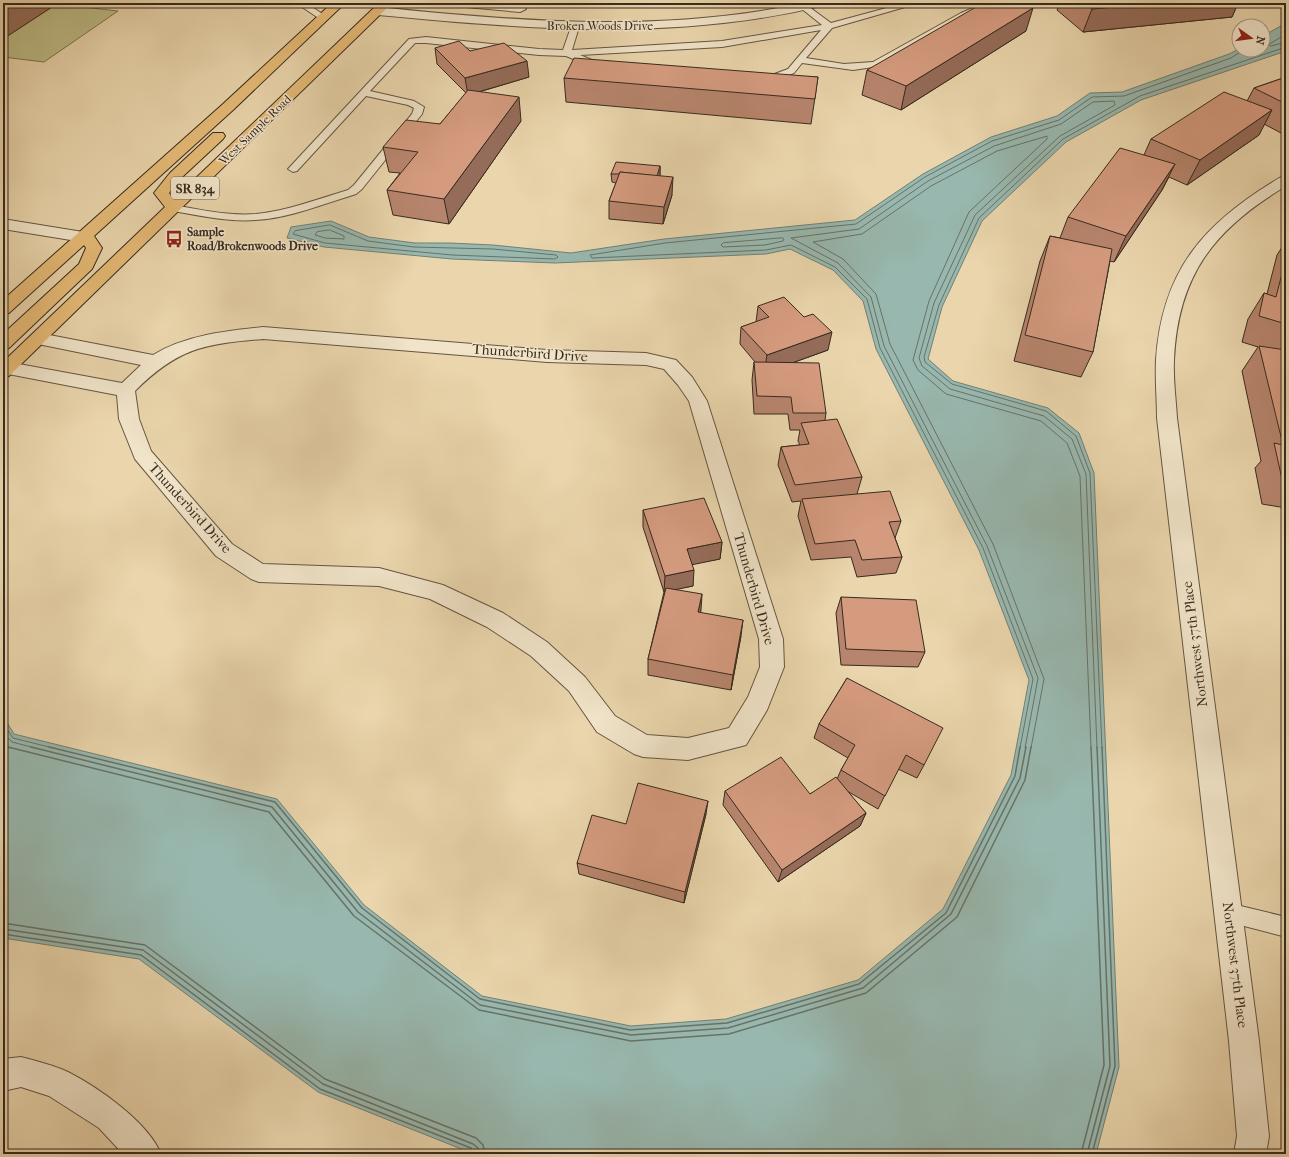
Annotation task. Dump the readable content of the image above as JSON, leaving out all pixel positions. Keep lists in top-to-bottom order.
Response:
{
  "streets": {
    "main road": ["West Sample Road", "SR 834"],
    "street": ["Broken Woods Drive", "Thunderbird Drive", "Northwest 37th Place"]
  },
  "crossings": [
    ["Broken Woods Drive", "West Sample Road"]
  ],
  "places": {
    "bus stop": ["Sample Road/Brokenwoods Drive"]
  },
  "north": "right"
}
